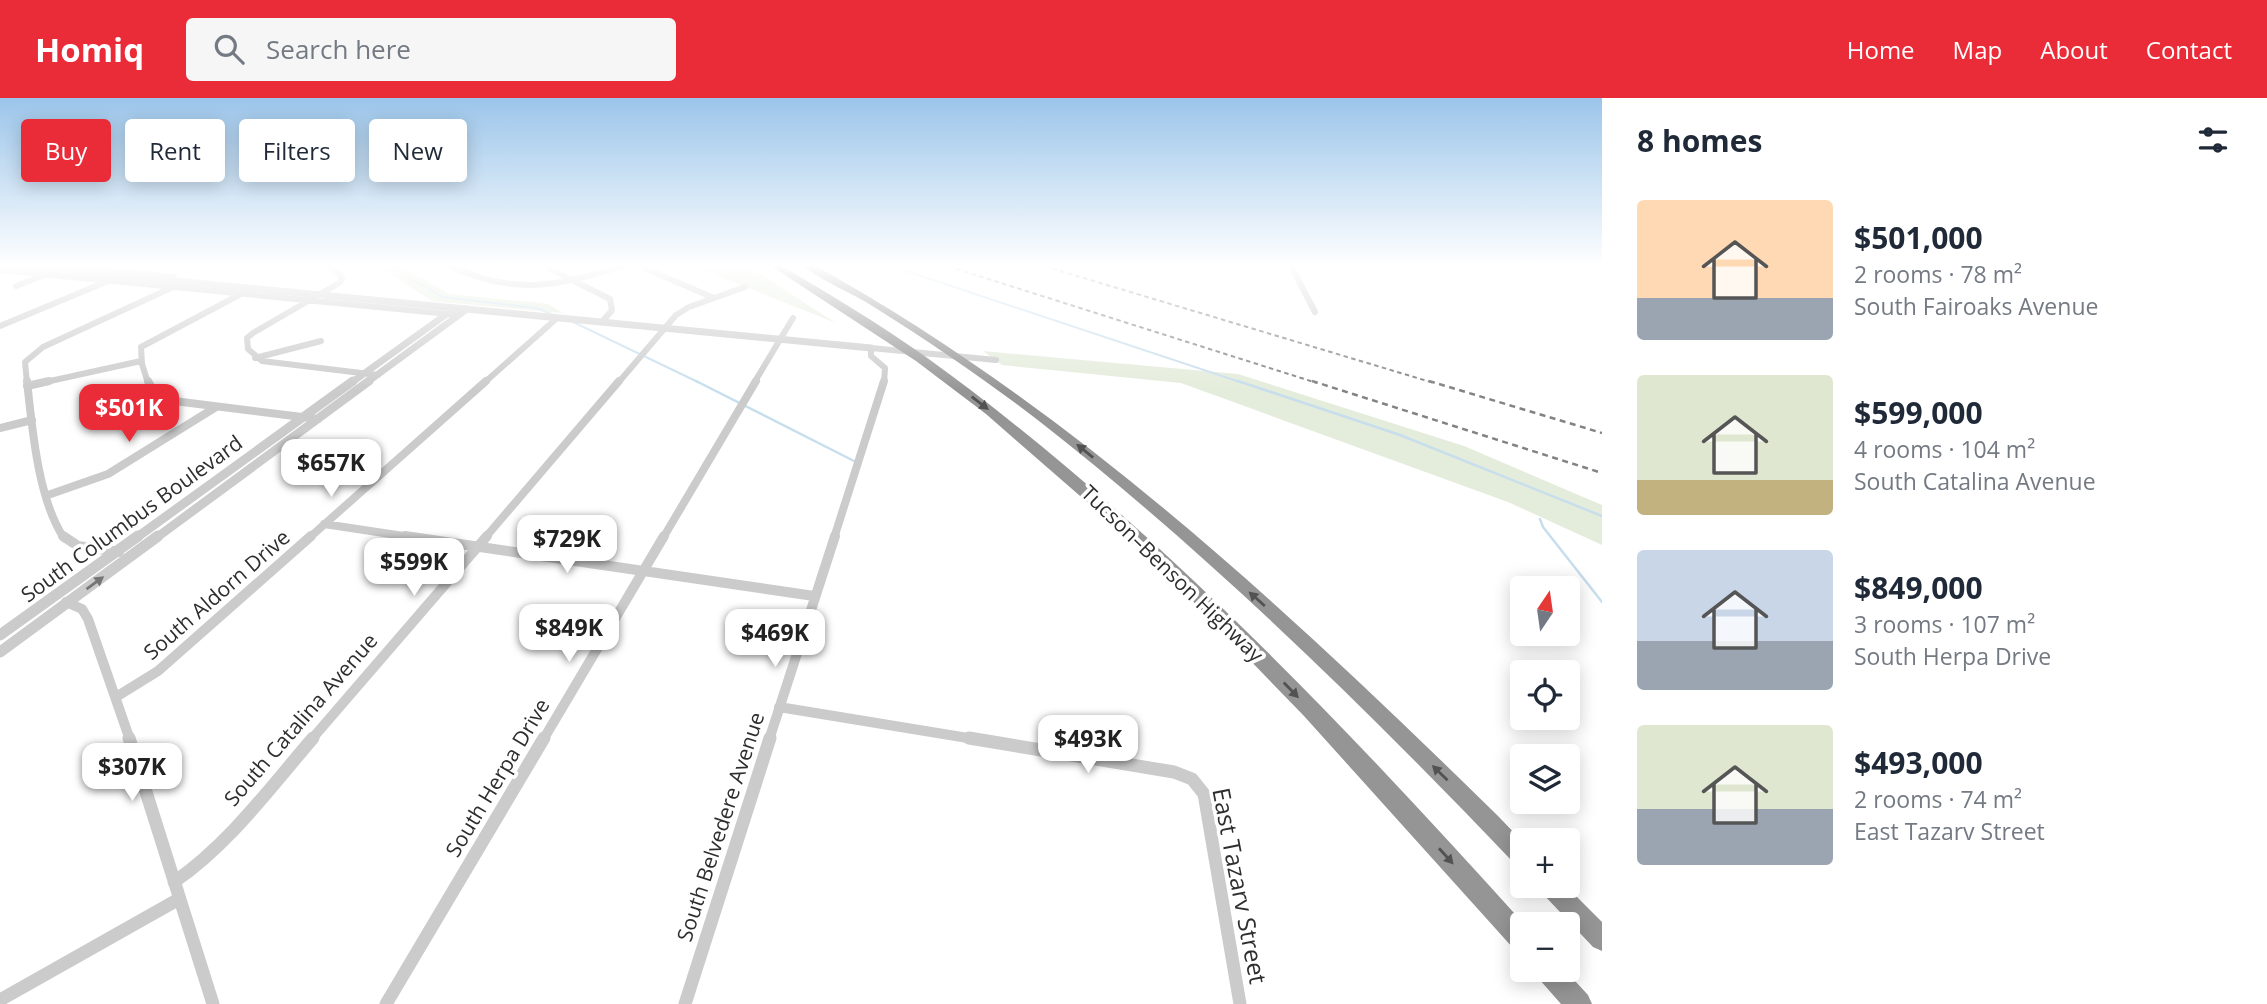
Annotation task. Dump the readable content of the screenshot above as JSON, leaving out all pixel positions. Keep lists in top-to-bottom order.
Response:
{
  "streets": {
    "highway": ["Tucson–Benson Highway"],
    "street": [
      "South Columbus Boulevard",
      "South Aldorn Drive",
      "South Catalina Avenue",
      "South Herpa Drive",
      "South Belvedere Avenue",
      "East Tazarv Street"
    ]
  },
  "crossings": [
    ["South Belvedere Avenue", "East Tazarv Street"]
  ],
  "north": "top",
  "page": {
    "header": "Homiq",
    "search": "Search here",
    "nav": [
      "Home",
      "Map",
      "About",
      "Contact"
    ],
    "heading": "8 homes",
    "chip": [
      "Buy",
      "Rent",
      "Filters",
      "New"
    ],
    "list": [
      {
        "name": "$501,000",
        "note": "2 rooms · 78 m² · South Fairoaks Avenue"
      },
      {
        "name": "$599,000",
        "note": "4 rooms · 104 m² · South Catalina Avenue"
      },
      {
        "name": "$849,000",
        "note": "3 rooms · 107 m² · South Herpa Drive"
      },
      {
        "name": "$493,000",
        "note": "2 rooms · 74 m² · East Tazarv Street"
      }
    ],
    "price": [
      "$501K",
      "$657K",
      "$729K",
      "$599K",
      "$849K",
      "$469K",
      "$493K",
      "$307K"
    ],
    "map_buttons": ["+", "−"]
  }
}
